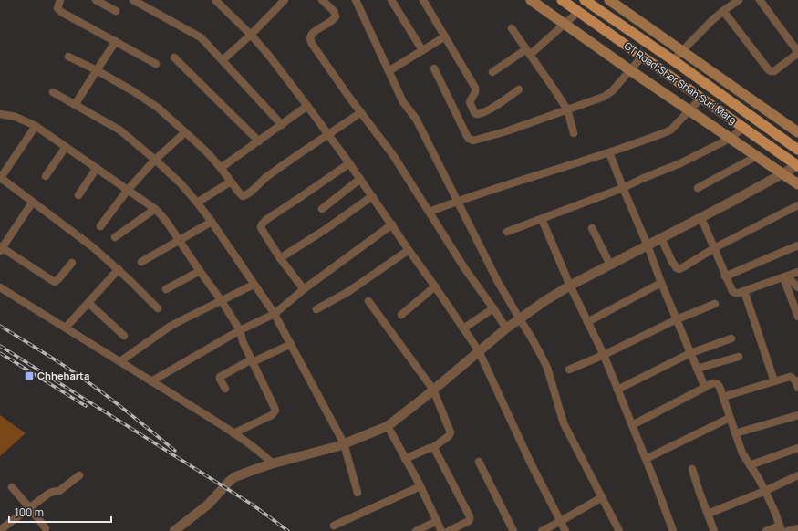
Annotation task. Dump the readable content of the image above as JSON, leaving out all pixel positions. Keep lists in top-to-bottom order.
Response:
{
  "streets": {
    "main road": ["GT Road;Sher Shah Suri Marg"]
  },
  "places": {
    "transit": ["Chheharta"]
  },
  "scale_bar": "100 m"
}
